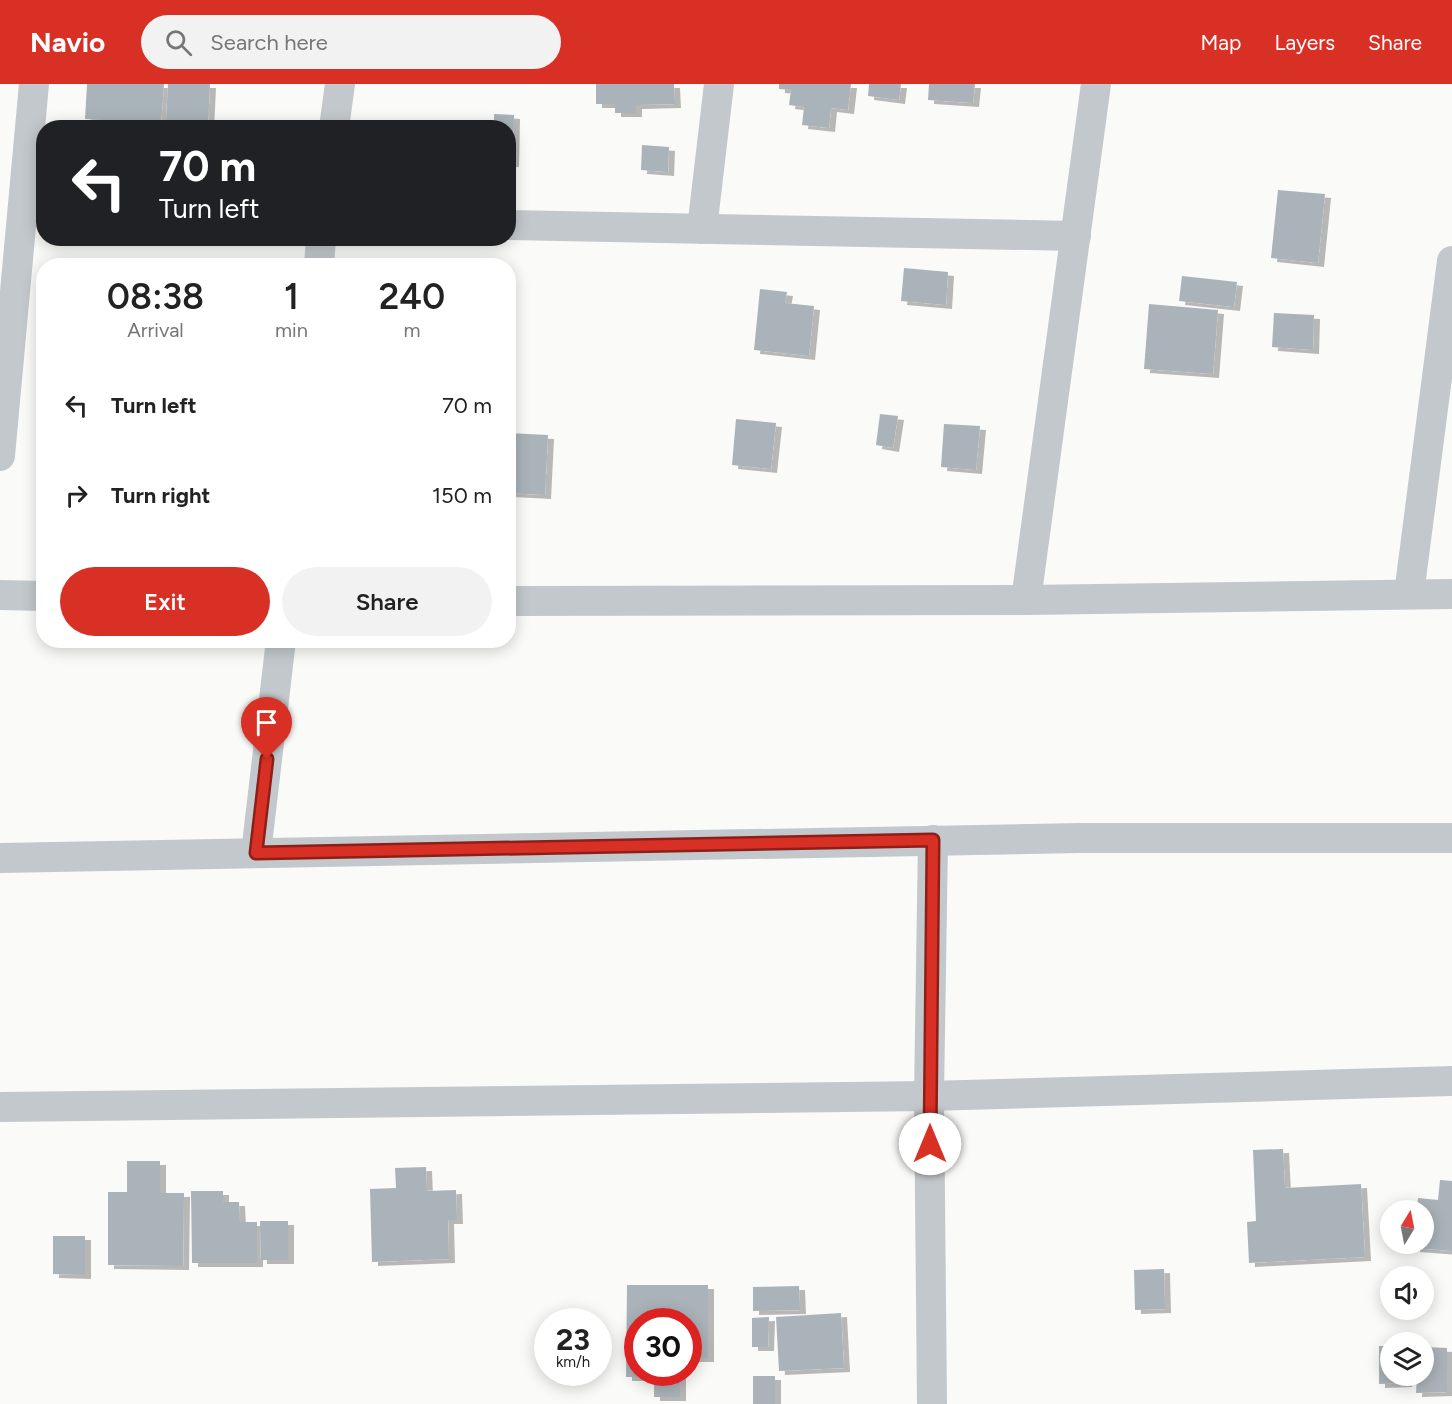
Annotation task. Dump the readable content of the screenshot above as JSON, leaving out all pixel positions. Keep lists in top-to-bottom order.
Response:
{
  "north": "top",
  "page": {
    "header": "Navio",
    "search": "Search here",
    "nav": ["Map", "Layers", "Share"],
    "turn": ["70 m", "Turn left"],
    "eta": [
      "08:38",
      "Arrival",
      "1",
      "min",
      "240",
      "m"
    ],
    "list": [
      {
        "name": "Turn left",
        "value": "70 m"
      },
      {
        "name": "Turn right",
        "value": "150 m"
      }
    ],
    "buttons": ["Exit", "Share"],
    "speed": "23 km/h",
    "limit": "30"
  }
}
